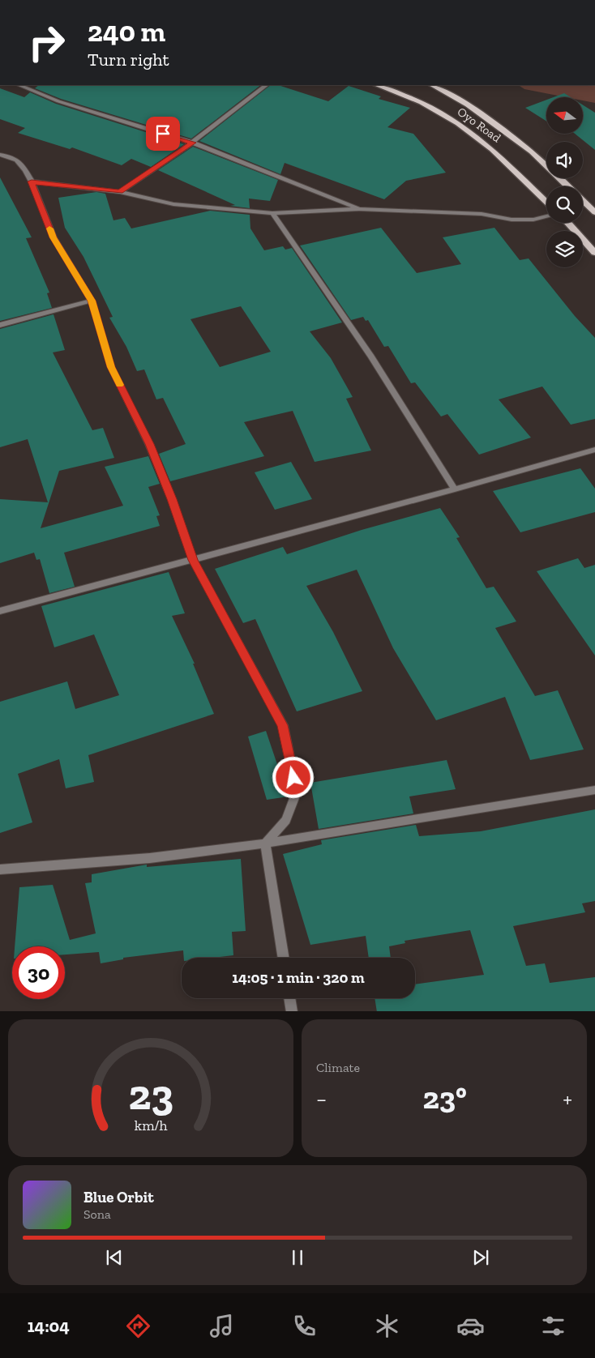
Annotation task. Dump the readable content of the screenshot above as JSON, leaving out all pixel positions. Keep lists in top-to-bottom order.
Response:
{
  "streets": {
    "main road": ["Oyo Road"]
  },
  "north": "left",
  "page": {
    "turn": ["240 m", "Turn right"],
    "limit": "30",
    "trip": "14:05 · 1 min · 320 m",
    "tile": "Climate",
    "heat": ["−", "23°", "+"],
    "song": ["Blue Orbit", "Sona"],
    "tabs": "14:04",
    "gauge": ["23", "km/h"]
  }
}
